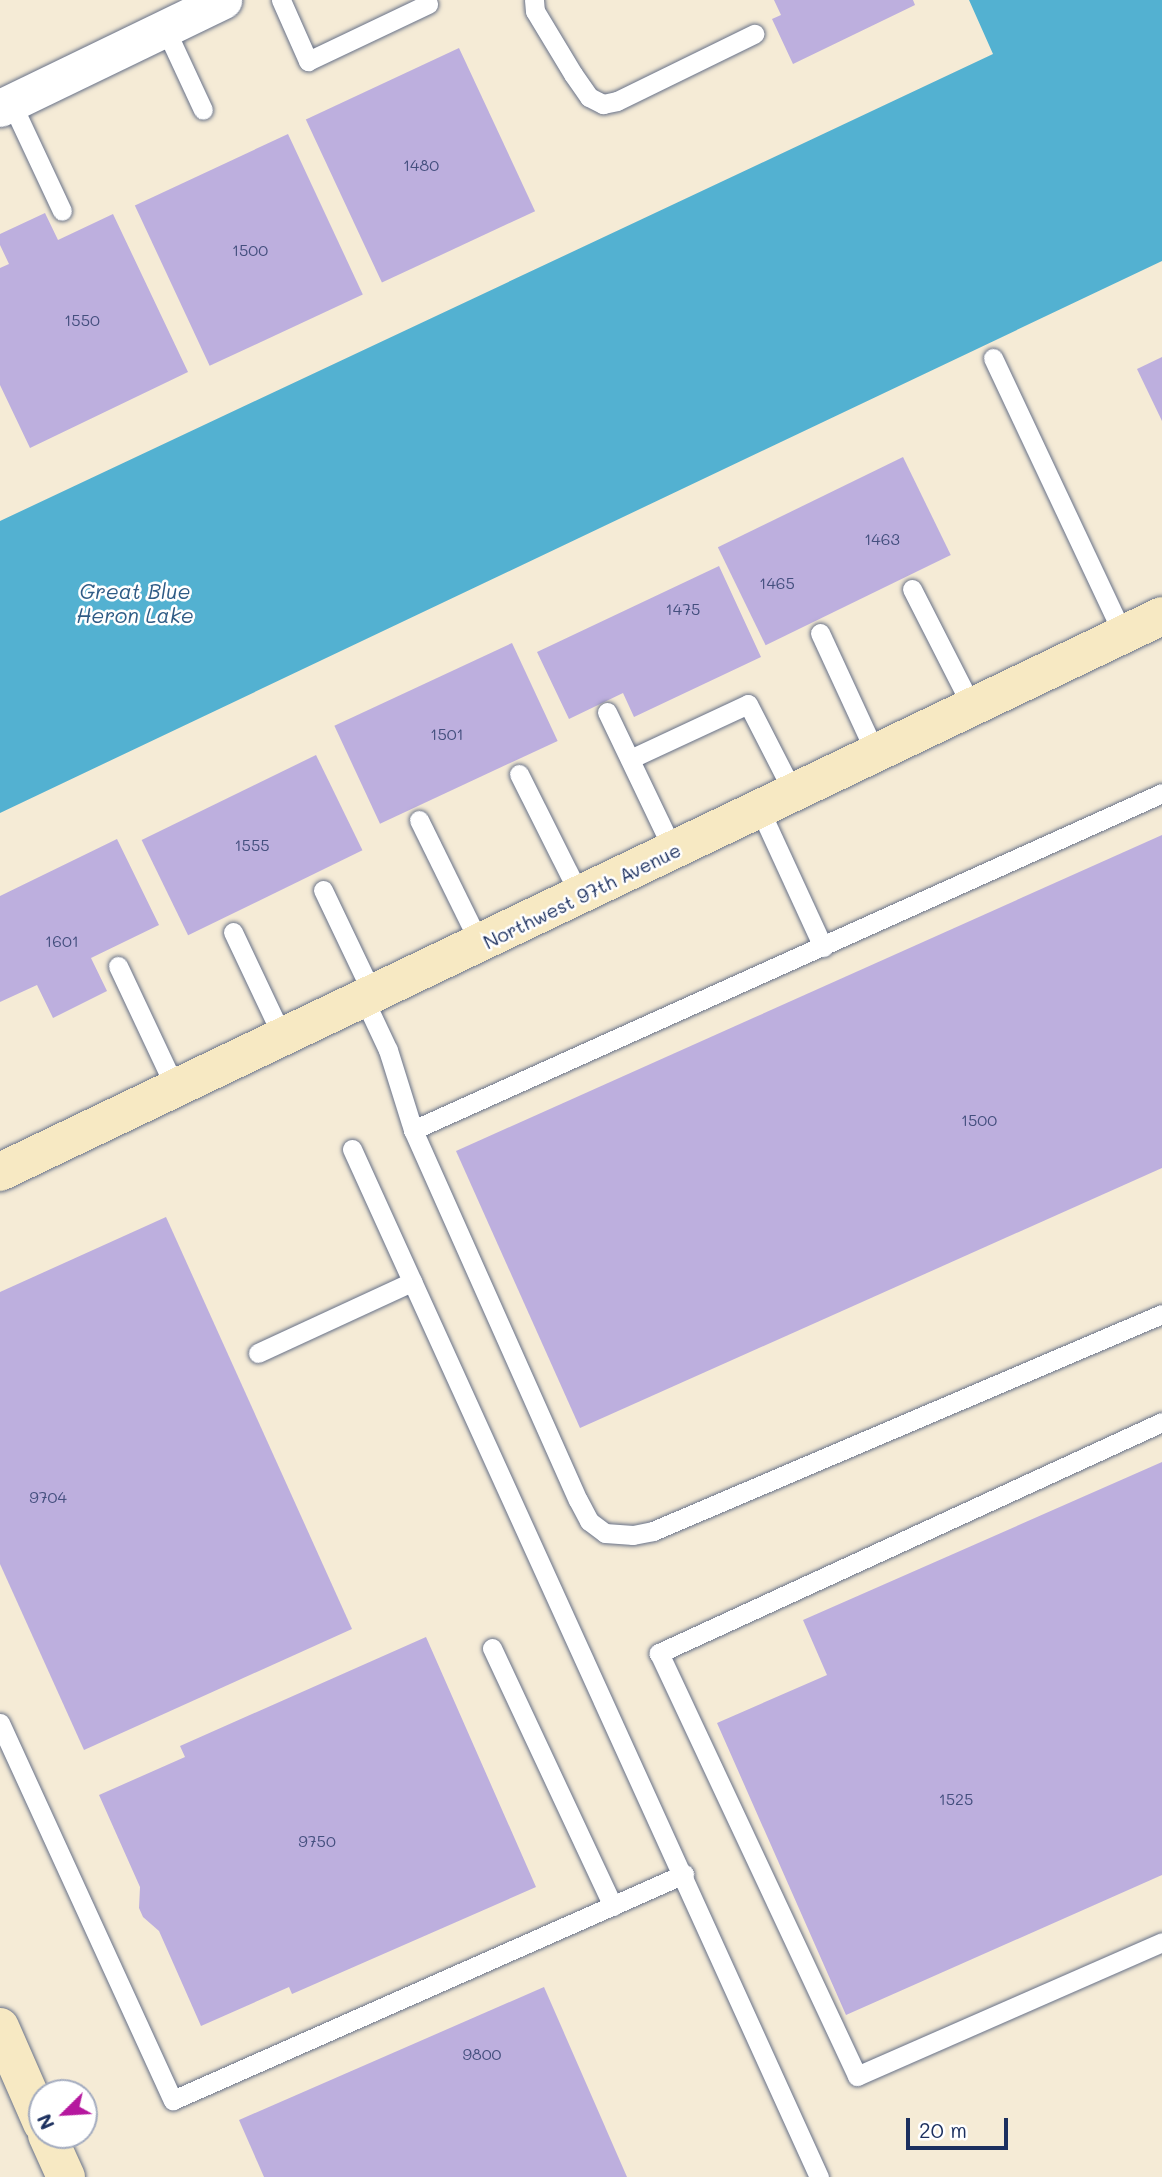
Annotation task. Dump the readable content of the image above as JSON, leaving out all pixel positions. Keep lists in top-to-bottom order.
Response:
{
  "streets": {
    "street": ["Northwest 97th Avenue"]
  },
  "water": ["Great Blue Heron Lake"],
  "house_numbers": [
    "1480",
    "1500",
    "1550",
    "1463",
    "1465",
    "1475",
    "1501",
    "1555",
    "1601",
    "1500",
    "9704",
    "1525",
    "9750",
    "9800"
  ],
  "scale_bar": "20 m",
  "north": "bottom left"
}
